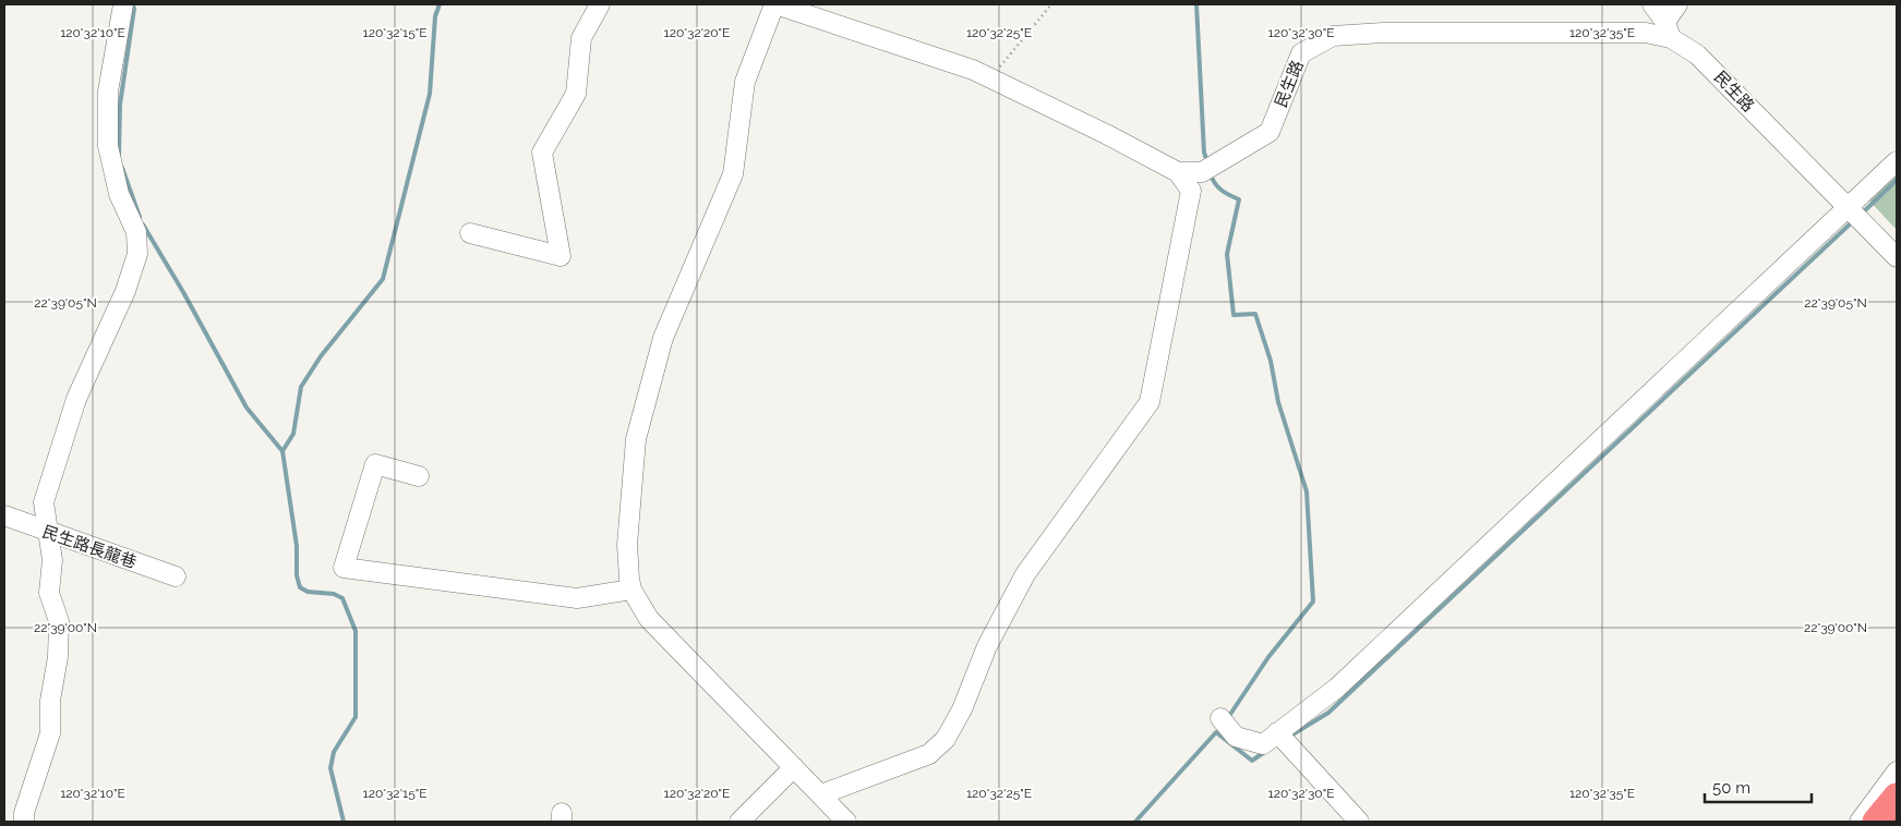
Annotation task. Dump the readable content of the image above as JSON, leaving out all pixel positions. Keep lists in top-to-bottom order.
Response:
{
  "streets": {
    "street": ["民生路", "民生路長龍巷"]
  },
  "scale_bar": "50 m",
  "coordinates": [
    "120°32'10\"E",
    "120°32'15\"E",
    "120°32'20\"E",
    "120°32'25\"E",
    "120°32'30\"E",
    "120°32'35\"E",
    "22°39'05\"N",
    "22°39'00\"N"
  ]
}
